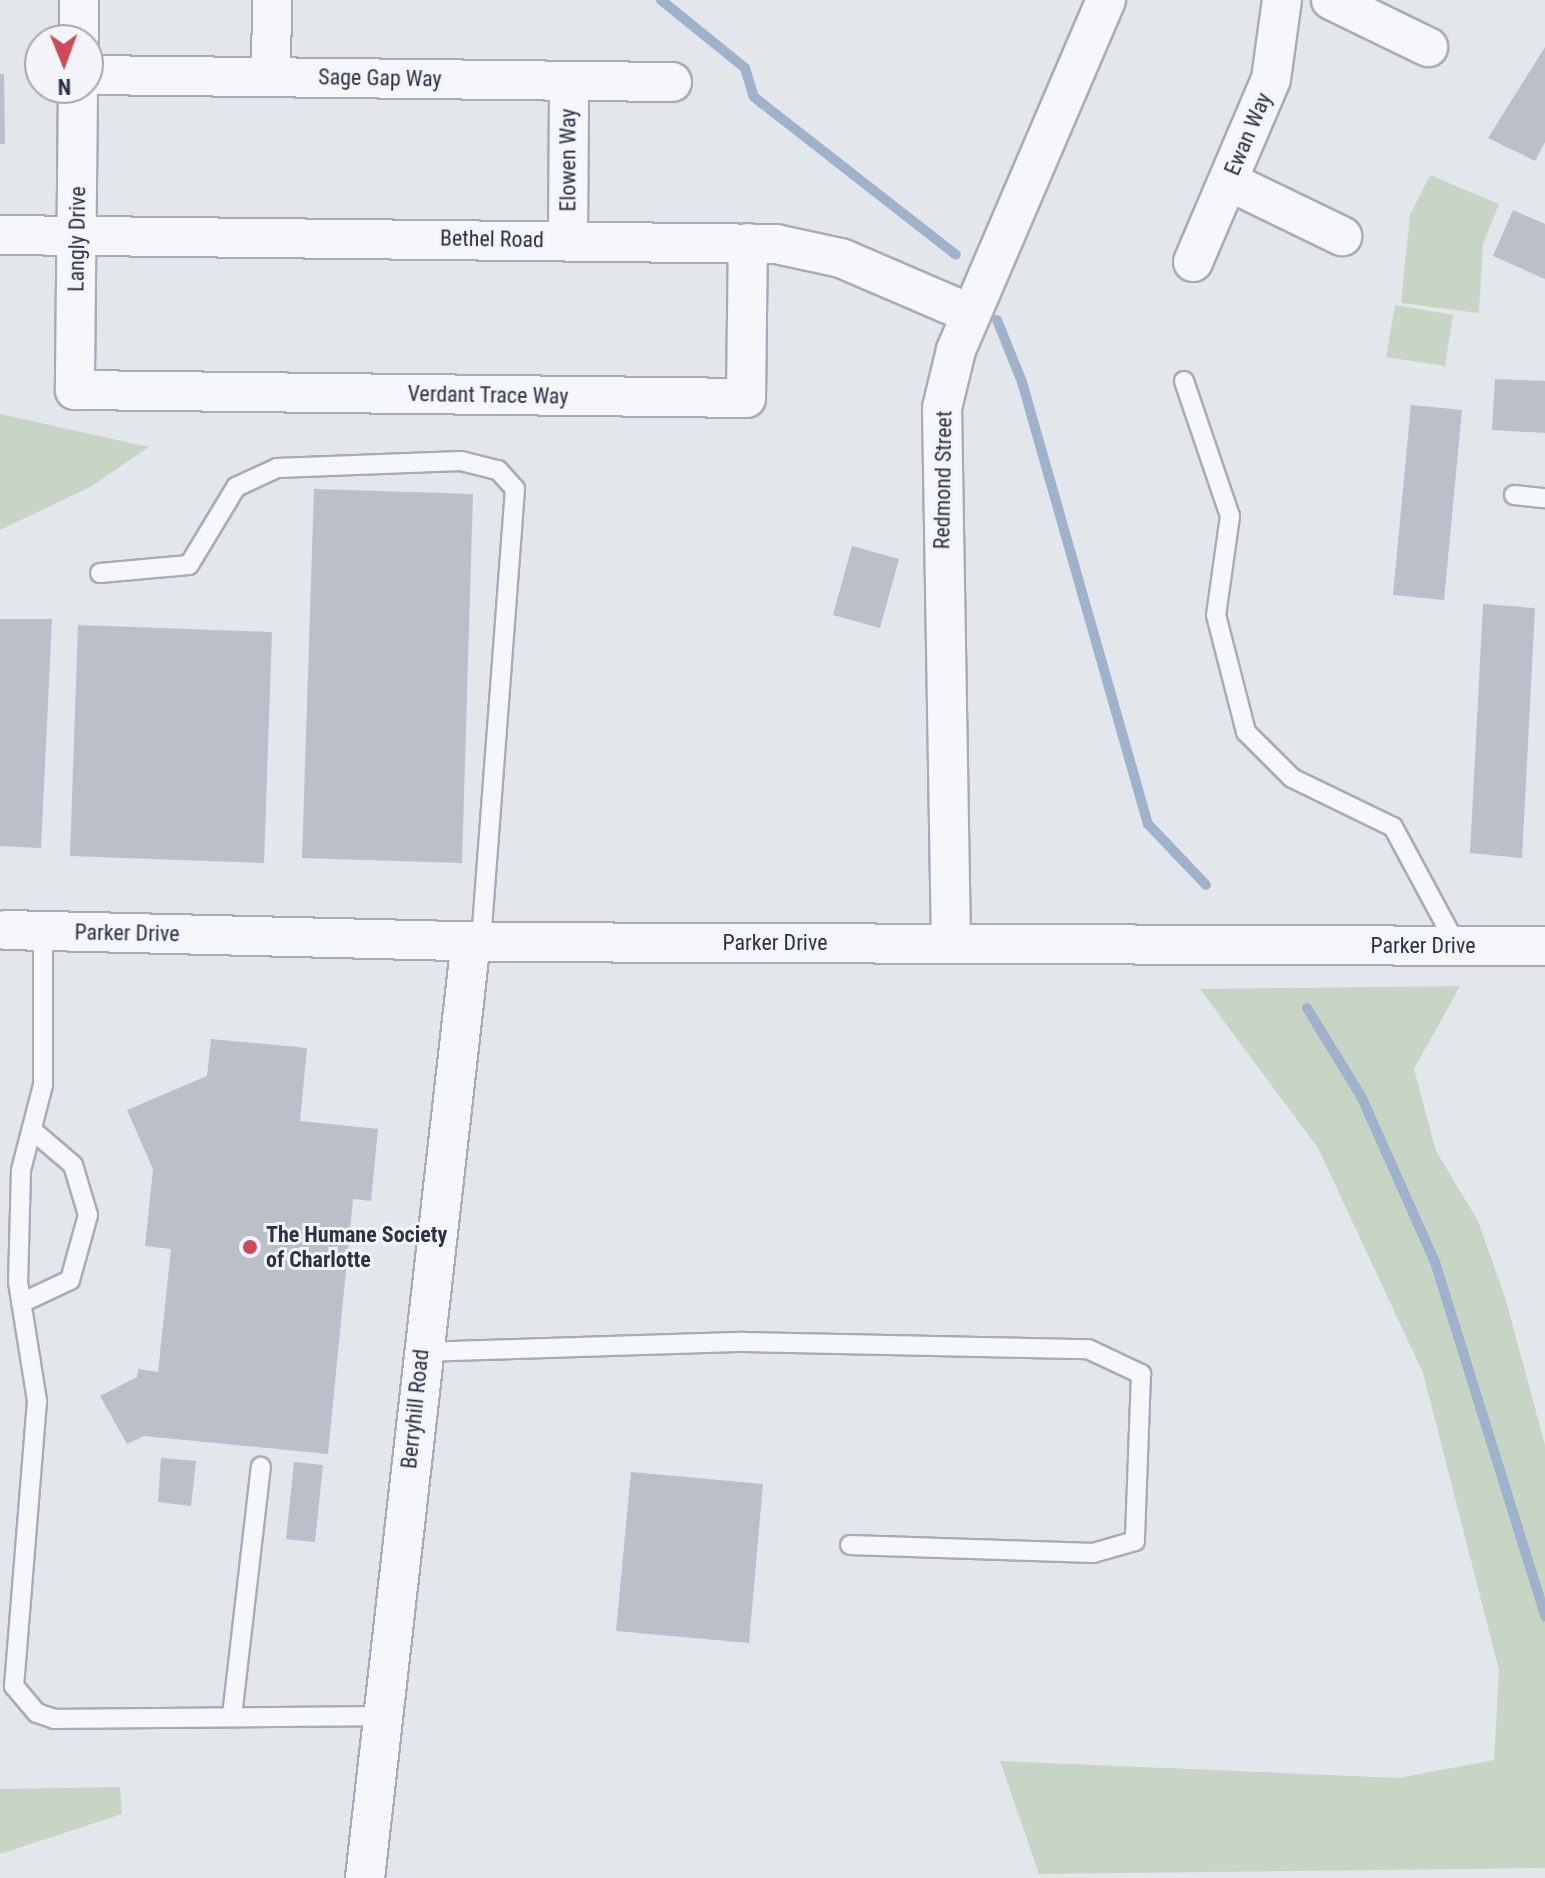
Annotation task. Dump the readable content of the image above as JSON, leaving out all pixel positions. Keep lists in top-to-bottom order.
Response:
{
  "streets": {
    "street": [
      "Sage Gap Way",
      "Ewan Way",
      "Elowen Way",
      "Langly Drive",
      "Bethel Road",
      "Verdant Trace Way",
      "Redmond Street",
      "Parker Drive",
      "Berryhill Road"
    ]
  },
  "crossings": [
    ["Sage Gap Way", "Elowen Way"],
    ["Elowen Way", "Bethel Road"],
    ["Langly Drive", "Bethel Road"],
    ["Langly Drive", "Verdant Trace Way"],
    ["Bethel Road", "Verdant Trace Way"],
    ["Bethel Road", "Redmond Street"],
    ["Redmond Street", "Parker Drive"],
    ["Parker Drive", "Berryhill Road"]
  ],
  "places": ["The Humane Society of Charlotte"],
  "north": "bottom"
}
